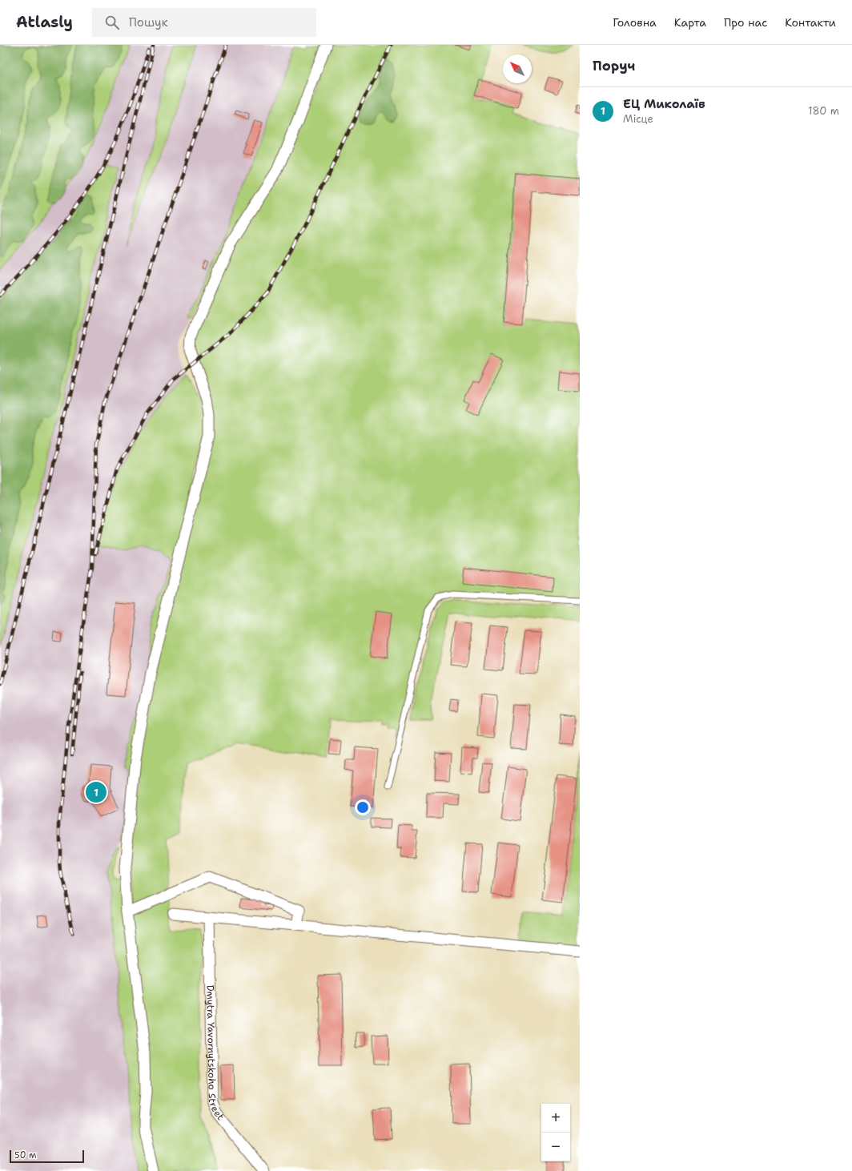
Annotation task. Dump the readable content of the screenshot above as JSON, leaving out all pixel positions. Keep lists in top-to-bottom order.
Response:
{
  "streets": {
    "street": ["Dmytra Yavornytskoho Street"]
  },
  "scale_bar": "50 m",
  "north": "top left",
  "page": {
    "header": "Atlasly",
    "search": "Пошук",
    "nav": [
      "Головна",
      "Карта",
      "Про нас",
      "Контакти"
    ],
    "heading": "Поруч",
    "list": [
      {
        "mark": "1",
        "name": "ЕЦ Миколаїв",
        "note": "Місце",
        "value": "180 m"
      }
    ],
    "pins": "1",
    "map_buttons": ["+", "−"],
    "scale": "50 m"
  }
}
